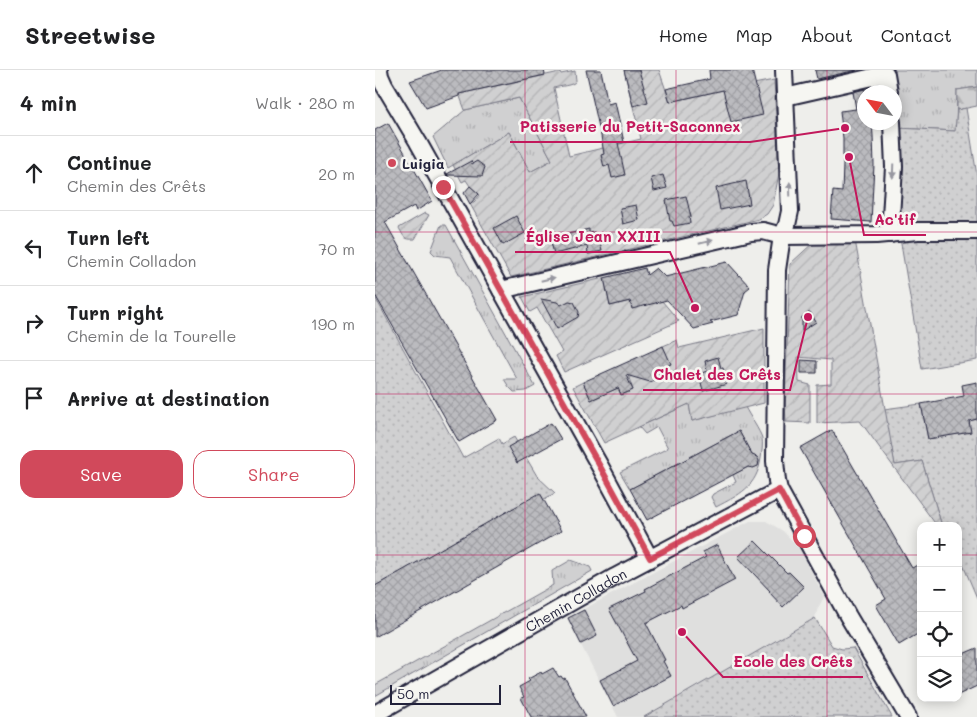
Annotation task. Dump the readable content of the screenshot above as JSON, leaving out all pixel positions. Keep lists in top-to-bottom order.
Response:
{
  "streets": {
    "street": ["Chemin Colladon"]
  },
  "places": [
    "Patisserie du Petit-Saconnex",
    "Ac'tif",
    "Luigia",
    "Église Jean XXIII",
    "Chalet des Crêts",
    "Ecole des Crêts"
  ],
  "scale_bar": "50 m",
  "north": "top left",
  "page": {
    "header": "Streetwise",
    "nav": [
      "Home",
      "Map",
      "About",
      "Contact"
    ],
    "heading": ["4 min", "Walk · 280 m"],
    "list": [
      ["Continue", "Chemin des Crêts", "20 m"],
      ["Turn left", "Chemin Colladon", "70 m"],
      ["Turn right", "Chemin de la Tourelle", "190 m"],
      "Arrive at destination"
    ],
    "buttons": ["Save", "Share"],
    "map_buttons": ["+", "−"],
    "scale": "50 m"
  }
}
